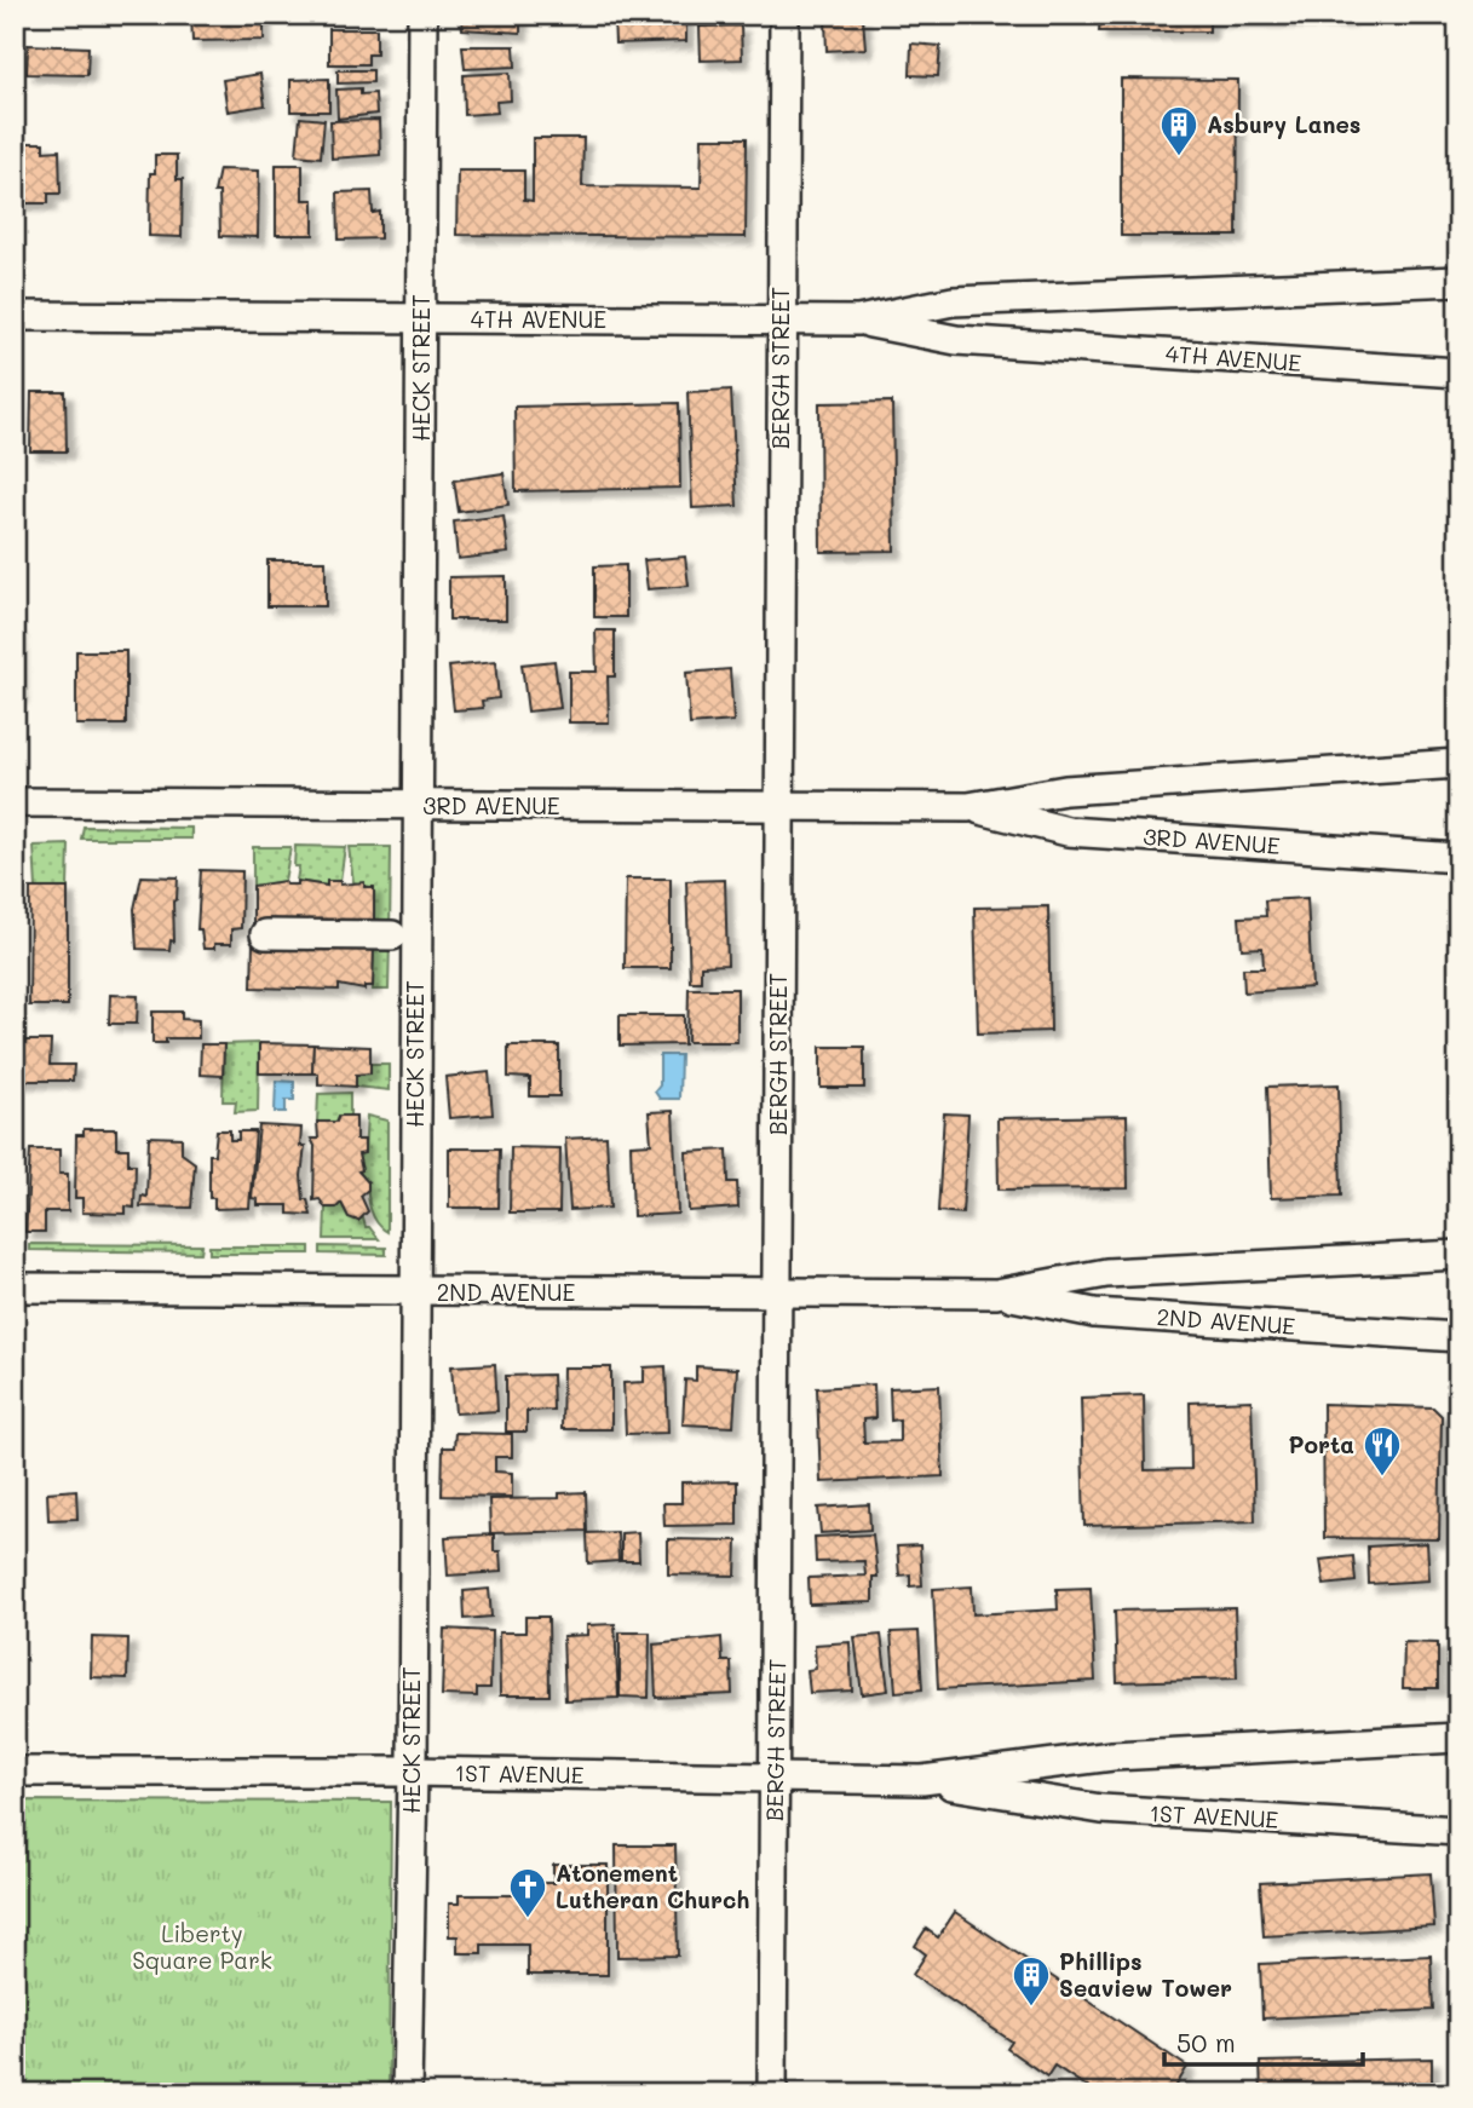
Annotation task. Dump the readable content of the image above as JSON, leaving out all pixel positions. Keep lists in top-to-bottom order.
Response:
{
  "streets": {
    "street": [
      "4TH AVENUE",
      "HECK STREET",
      "BERGH STREET",
      "3RD AVENUE",
      "2ND AVENUE",
      "1ST AVENUE"
    ]
  },
  "crossings": [
    ["4TH AVENUE", "HECK STREET"],
    ["4TH AVENUE", "BERGH STREET"],
    ["HECK STREET", "3RD AVENUE"],
    ["HECK STREET", "2ND AVENUE"],
    ["HECK STREET", "1ST AVENUE"],
    ["BERGH STREET", "3RD AVENUE"],
    ["BERGH STREET", "2ND AVENUE"],
    ["BERGH STREET", "1ST AVENUE"]
  ],
  "parks": ["Liberty Square Park"],
  "places": {
    "building": ["Asbury Lanes", "Phillips Seaview Tower"],
    "restaurant": ["Porta"],
    "church": ["Atonement Lutheran Church"]
  },
  "scale_bar": "50 m"
}
